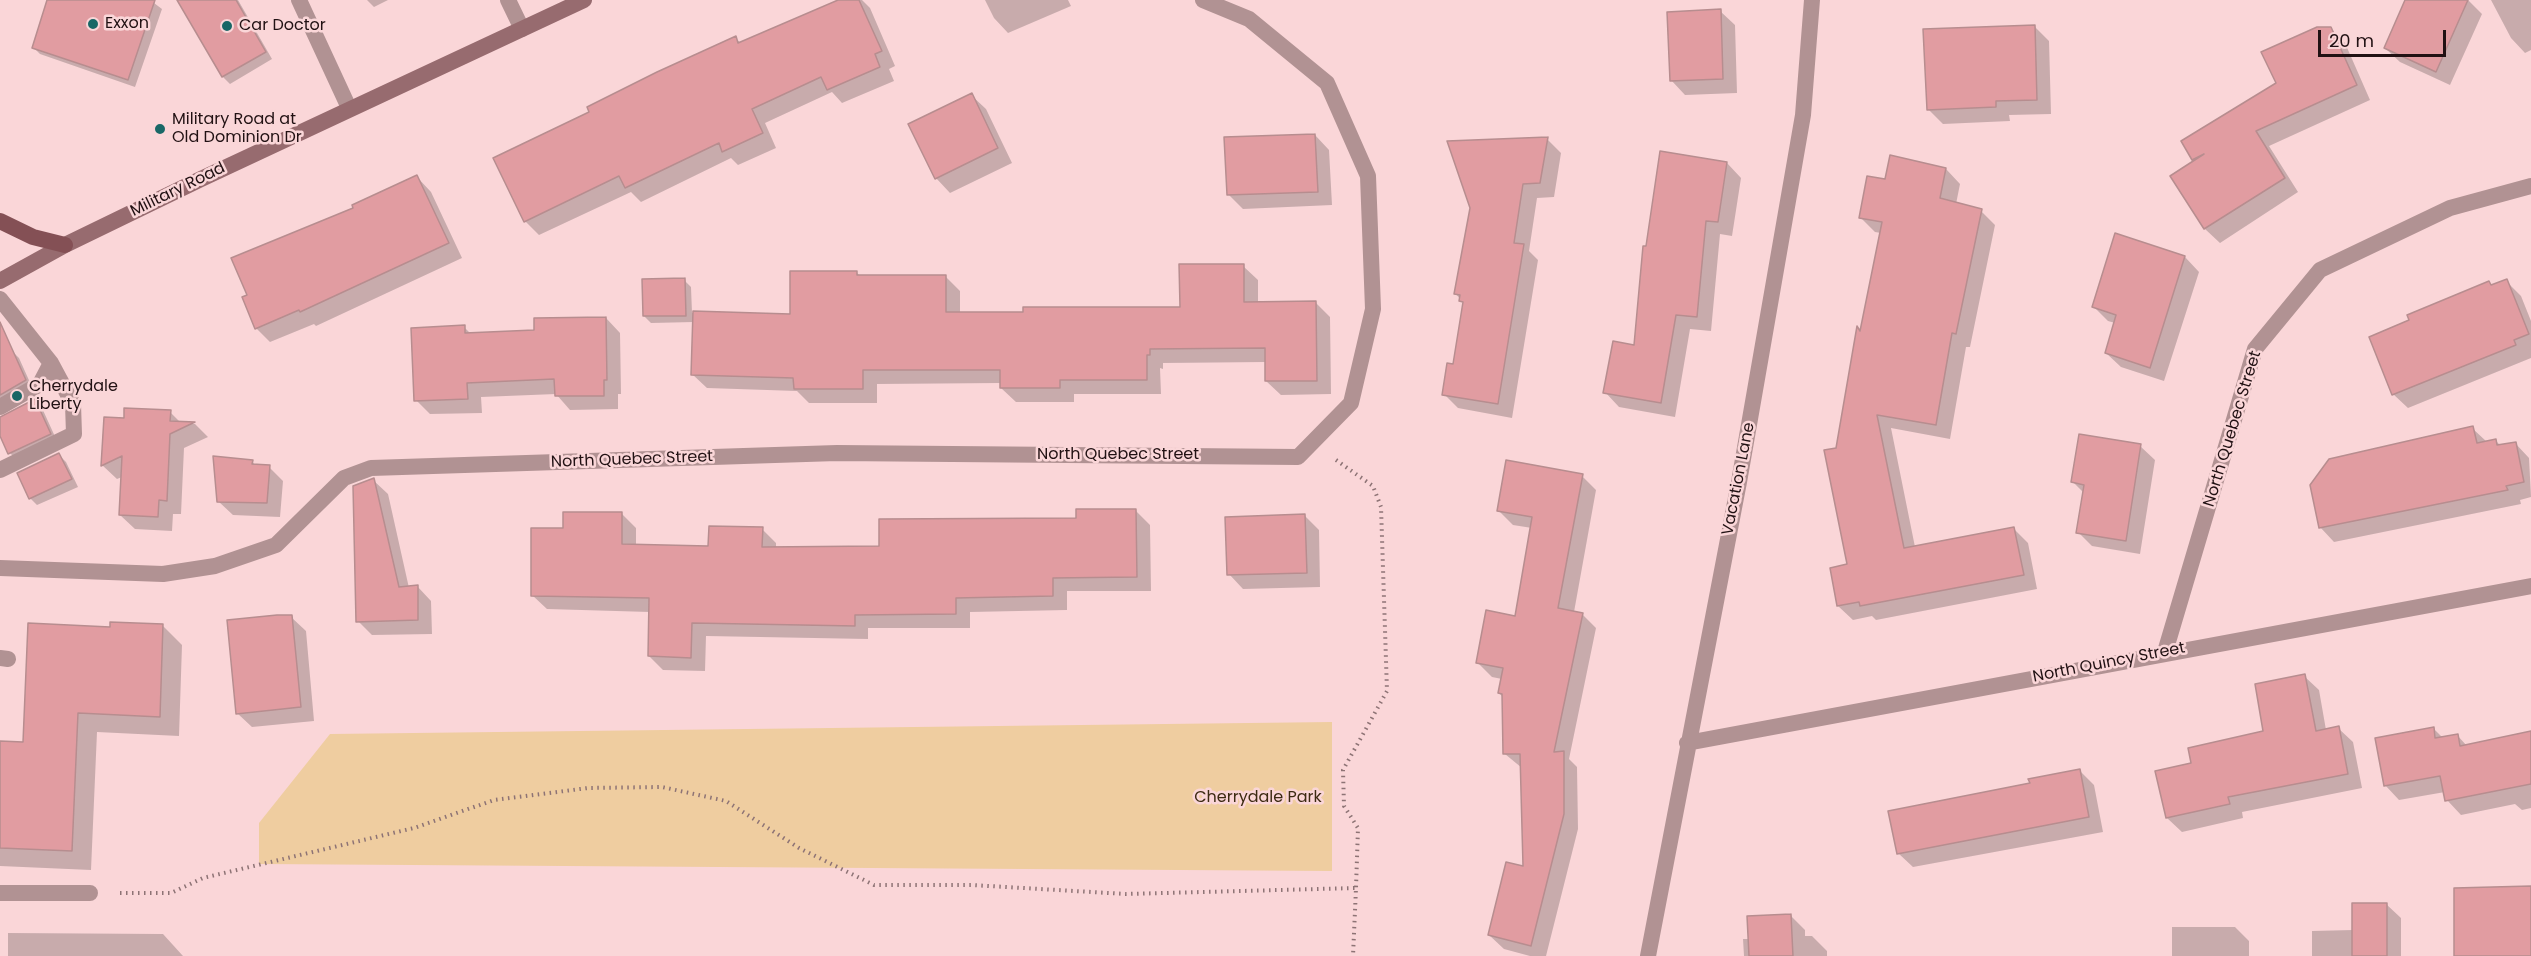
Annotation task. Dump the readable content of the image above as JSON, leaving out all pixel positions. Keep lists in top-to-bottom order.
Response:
{
  "streets": {
    "main road": ["Military Road"],
    "street": ["North Quebec Street", "Vacation Lane", "North Quincy Street"]
  },
  "crossings": [
    ["North Quebec Street", "North Quincy Street"],
    ["Vacation Lane", "North Quincy Street"]
  ],
  "parks": ["Cherrydale Park"],
  "places": [
    "Exxon",
    "Car Doctor",
    "Military Road at Old Dominion Dr",
    "Cherrydale Liberty"
  ],
  "scale_bar": "20 m"
}
